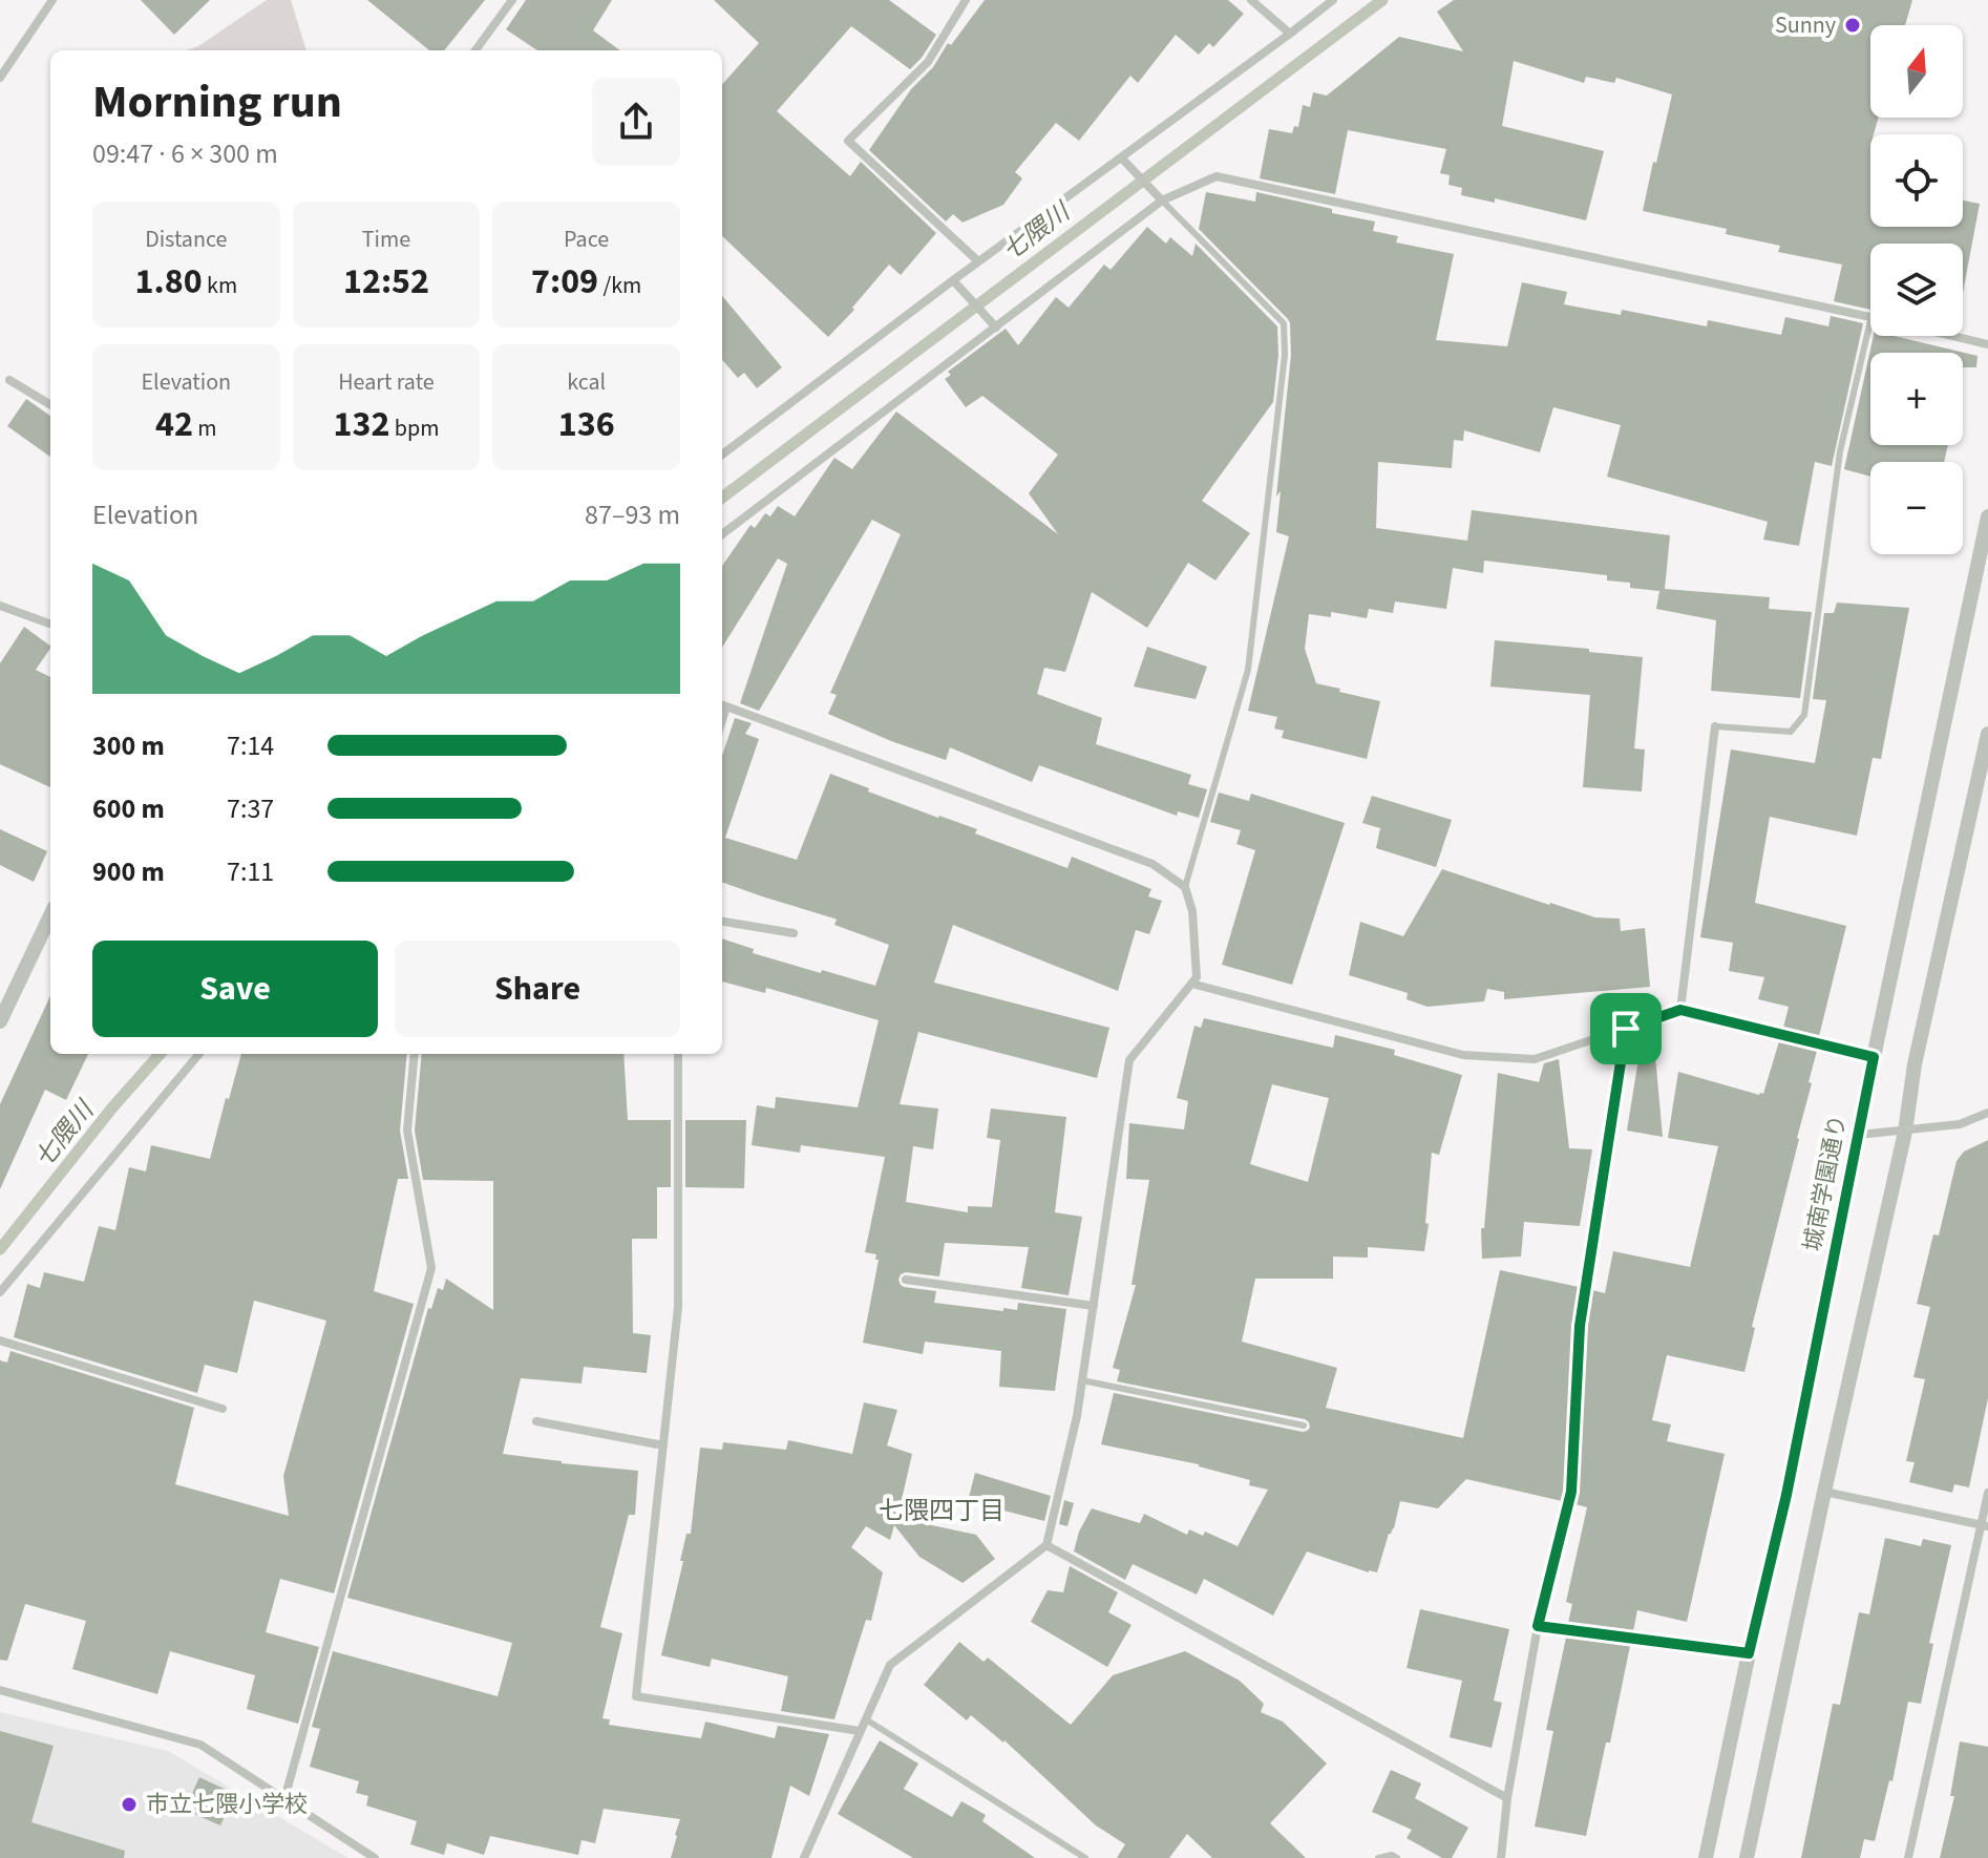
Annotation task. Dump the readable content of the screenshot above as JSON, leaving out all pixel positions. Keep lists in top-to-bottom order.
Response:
{
  "streets": {
    "street": ["城南学園通り"]
  },
  "districts": ["七隈四丁目"],
  "water": ["七隈川"],
  "places": ["Sunny", "市立七隈小学校"],
  "north": "top",
  "page": {
    "map_buttons": ["+", "−"],
    "heading": ["Morning run", "09:47 · 6 × 300 m"],
    "stats": [
      ["Distance", "1.80 km"],
      ["Time", "12:52"],
      ["Pace", "7:09 /km"],
      ["Elevation", "42 m"],
      ["Heart rate", "132 bpm"],
      ["kcal", "136"]
    ],
    "chart": ["Elevation", "87–93 m"],
    "list": [
      {
        "name": "300 m",
        "note": "7:14"
      },
      {
        "name": "600 m",
        "note": "7:37"
      },
      {
        "name": "900 m",
        "note": "7:11"
      }
    ],
    "buttons": ["Save", "Share"]
  }
}
